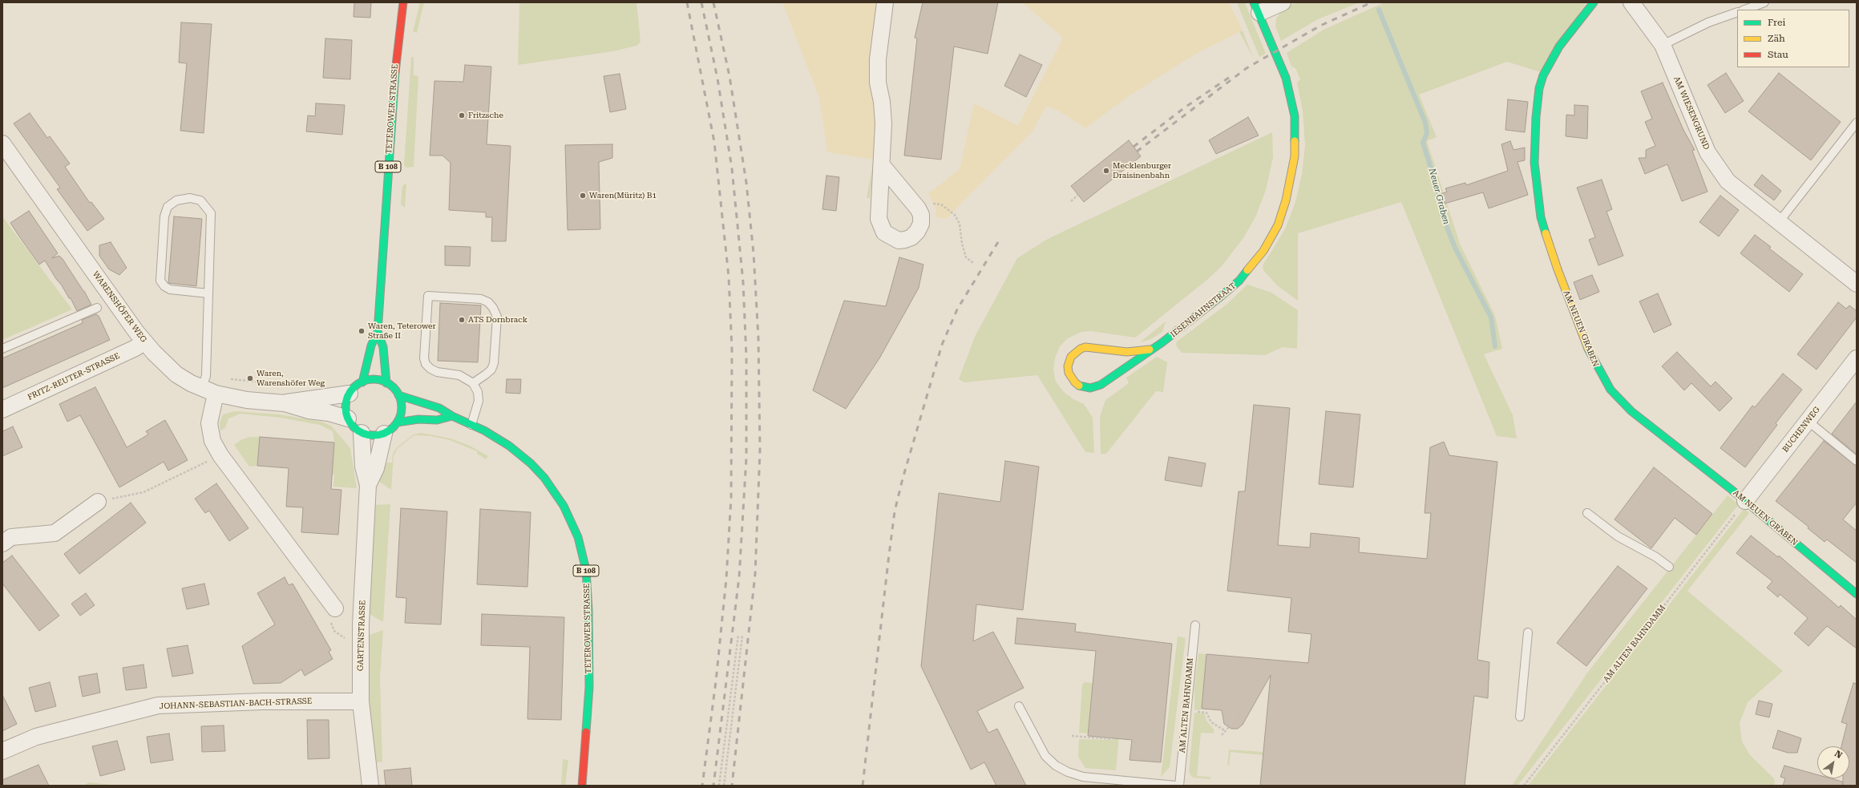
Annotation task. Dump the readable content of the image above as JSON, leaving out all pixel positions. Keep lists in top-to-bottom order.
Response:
{
  "streets": {
    "street": [
      "TETEROWER STRASSE",
      "AM WIESENGRUND",
      "B 108",
      "WARENSHÖFER WEG",
      "IESENBAHNSTRAAT",
      "AM NEUEN GRABEN",
      "FRITZ-REUTER-STRASSE",
      "BUCHENWEG",
      "GARTENSTRASSE",
      "JOHANN-SEBASTIAN-BACH-STRASSE"
    ],
    "lane": ["AM ALTEN BAHNDAMM"]
  },
  "crossings": [
    ["TETEROWER STRASSE", "WARENSHÖFER WEG"],
    ["TETEROWER STRASSE", "GARTENSTRASSE"],
    ["WARENSHÖFER WEG", "FRITZ-REUTER-STRASSE"],
    ["WARENSHÖFER WEG", "GARTENSTRASSE"],
    ["AM NEUEN GRABEN", "BUCHENWEG"],
    ["AM NEUEN GRABEN", "AM ALTEN BAHNDAMM"],
    ["BUCHENWEG", "AM ALTEN BAHNDAMM"],
    ["GARTENSTRASSE", "JOHANN-SEBASTIAN-BACH-STRASSE"]
  ],
  "water": ["Neuer Graben"],
  "places": [
    "Fritzsche",
    "Mecklenburger Draisinenbahn",
    "Waren(Müritz) B1",
    "ATS Dornbrack",
    "Waren, Teterower Straße II",
    "Waren, Warenshöfer Weg"
  ],
  "legend": ["Frei", "Zäh", "Stau"],
  "north": "top right"
}
